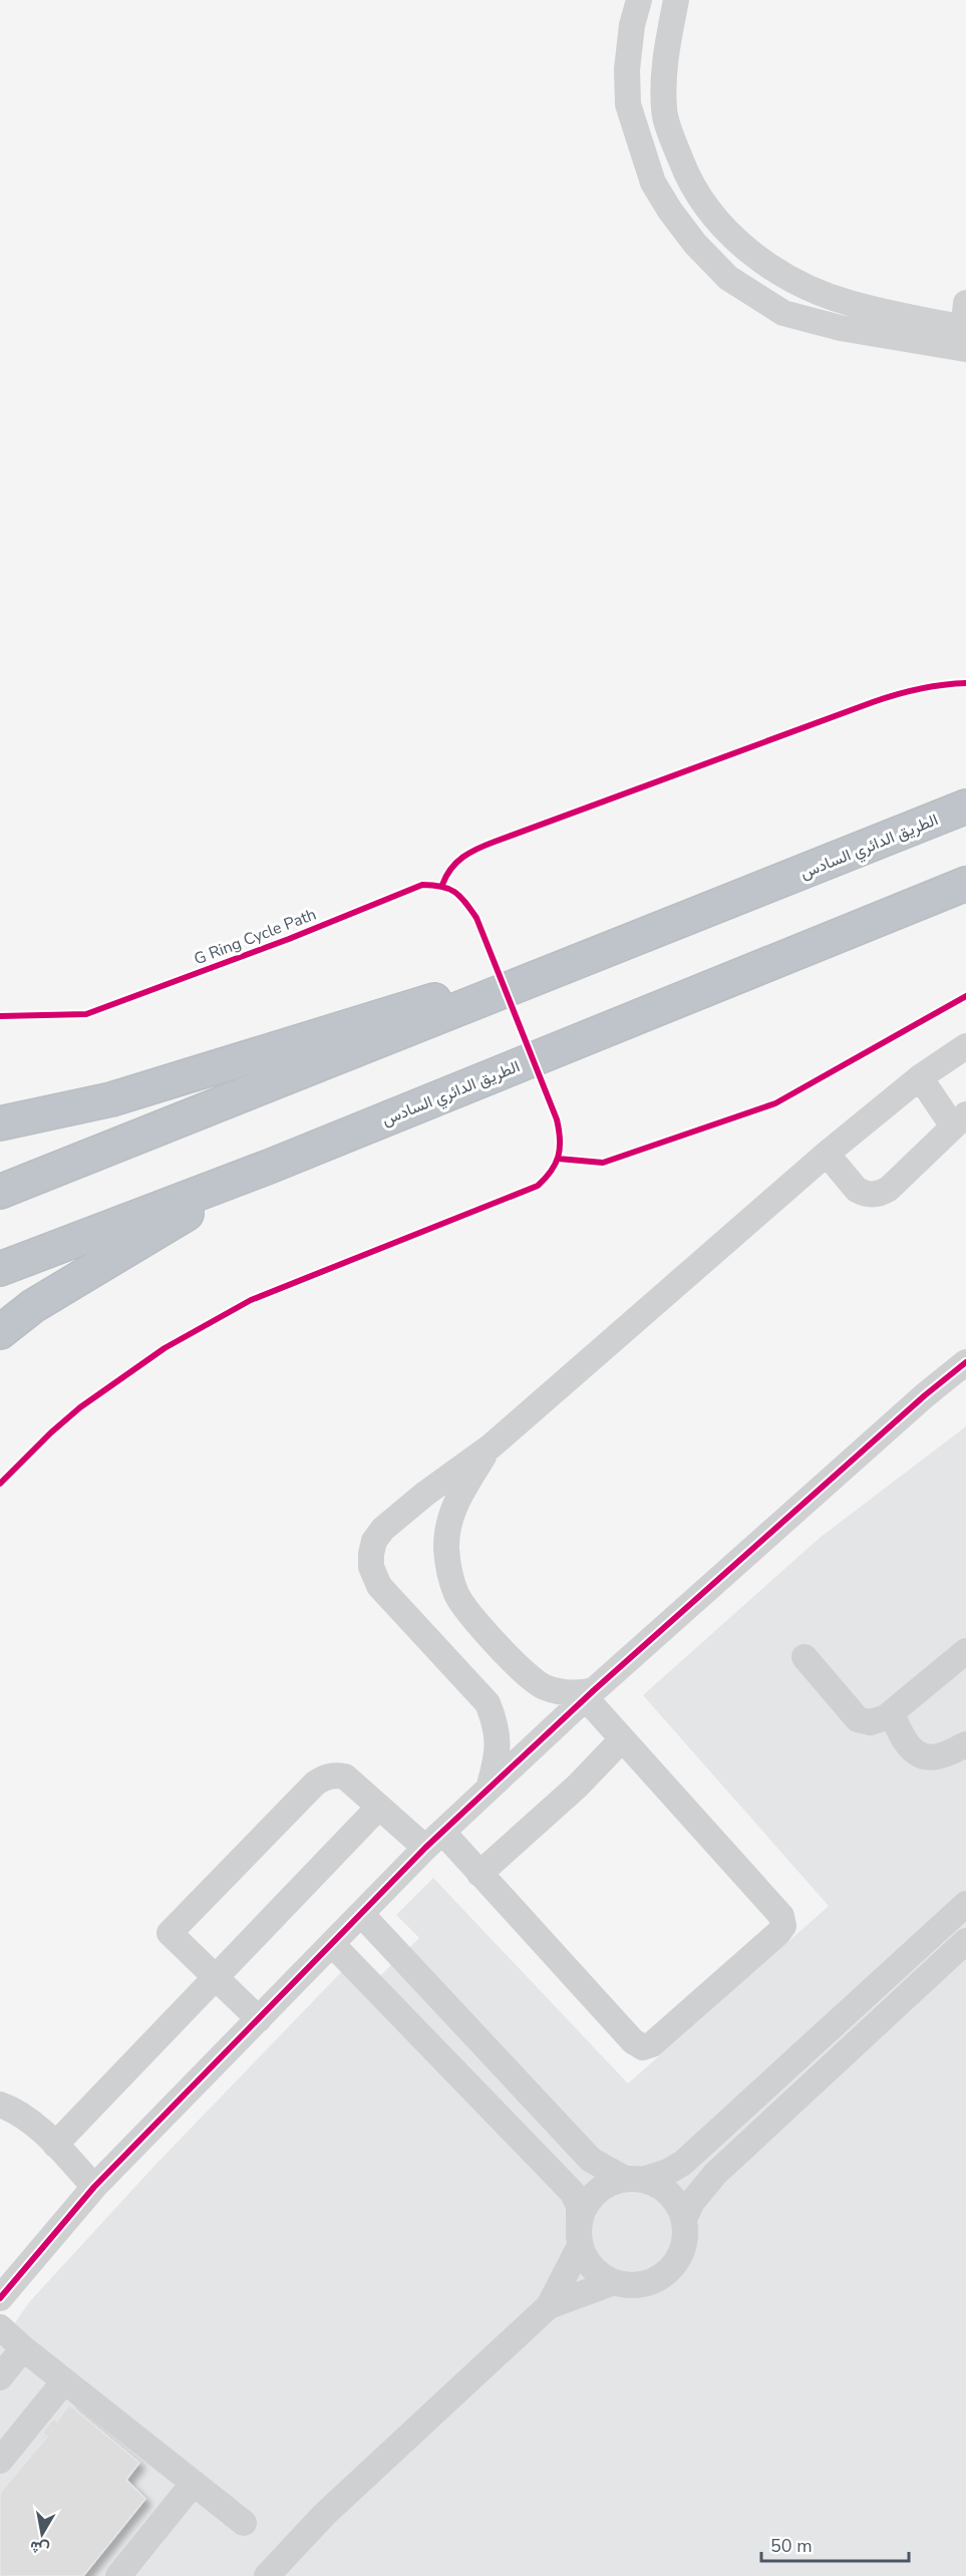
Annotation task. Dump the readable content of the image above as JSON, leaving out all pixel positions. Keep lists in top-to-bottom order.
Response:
{
  "streets": {
    "highway": ["الطريق الدائري السادس"],
    "cycle path": ["G Ring Cycle Path"]
  },
  "scale_bar": "50 m",
  "north": "bottom"
}
